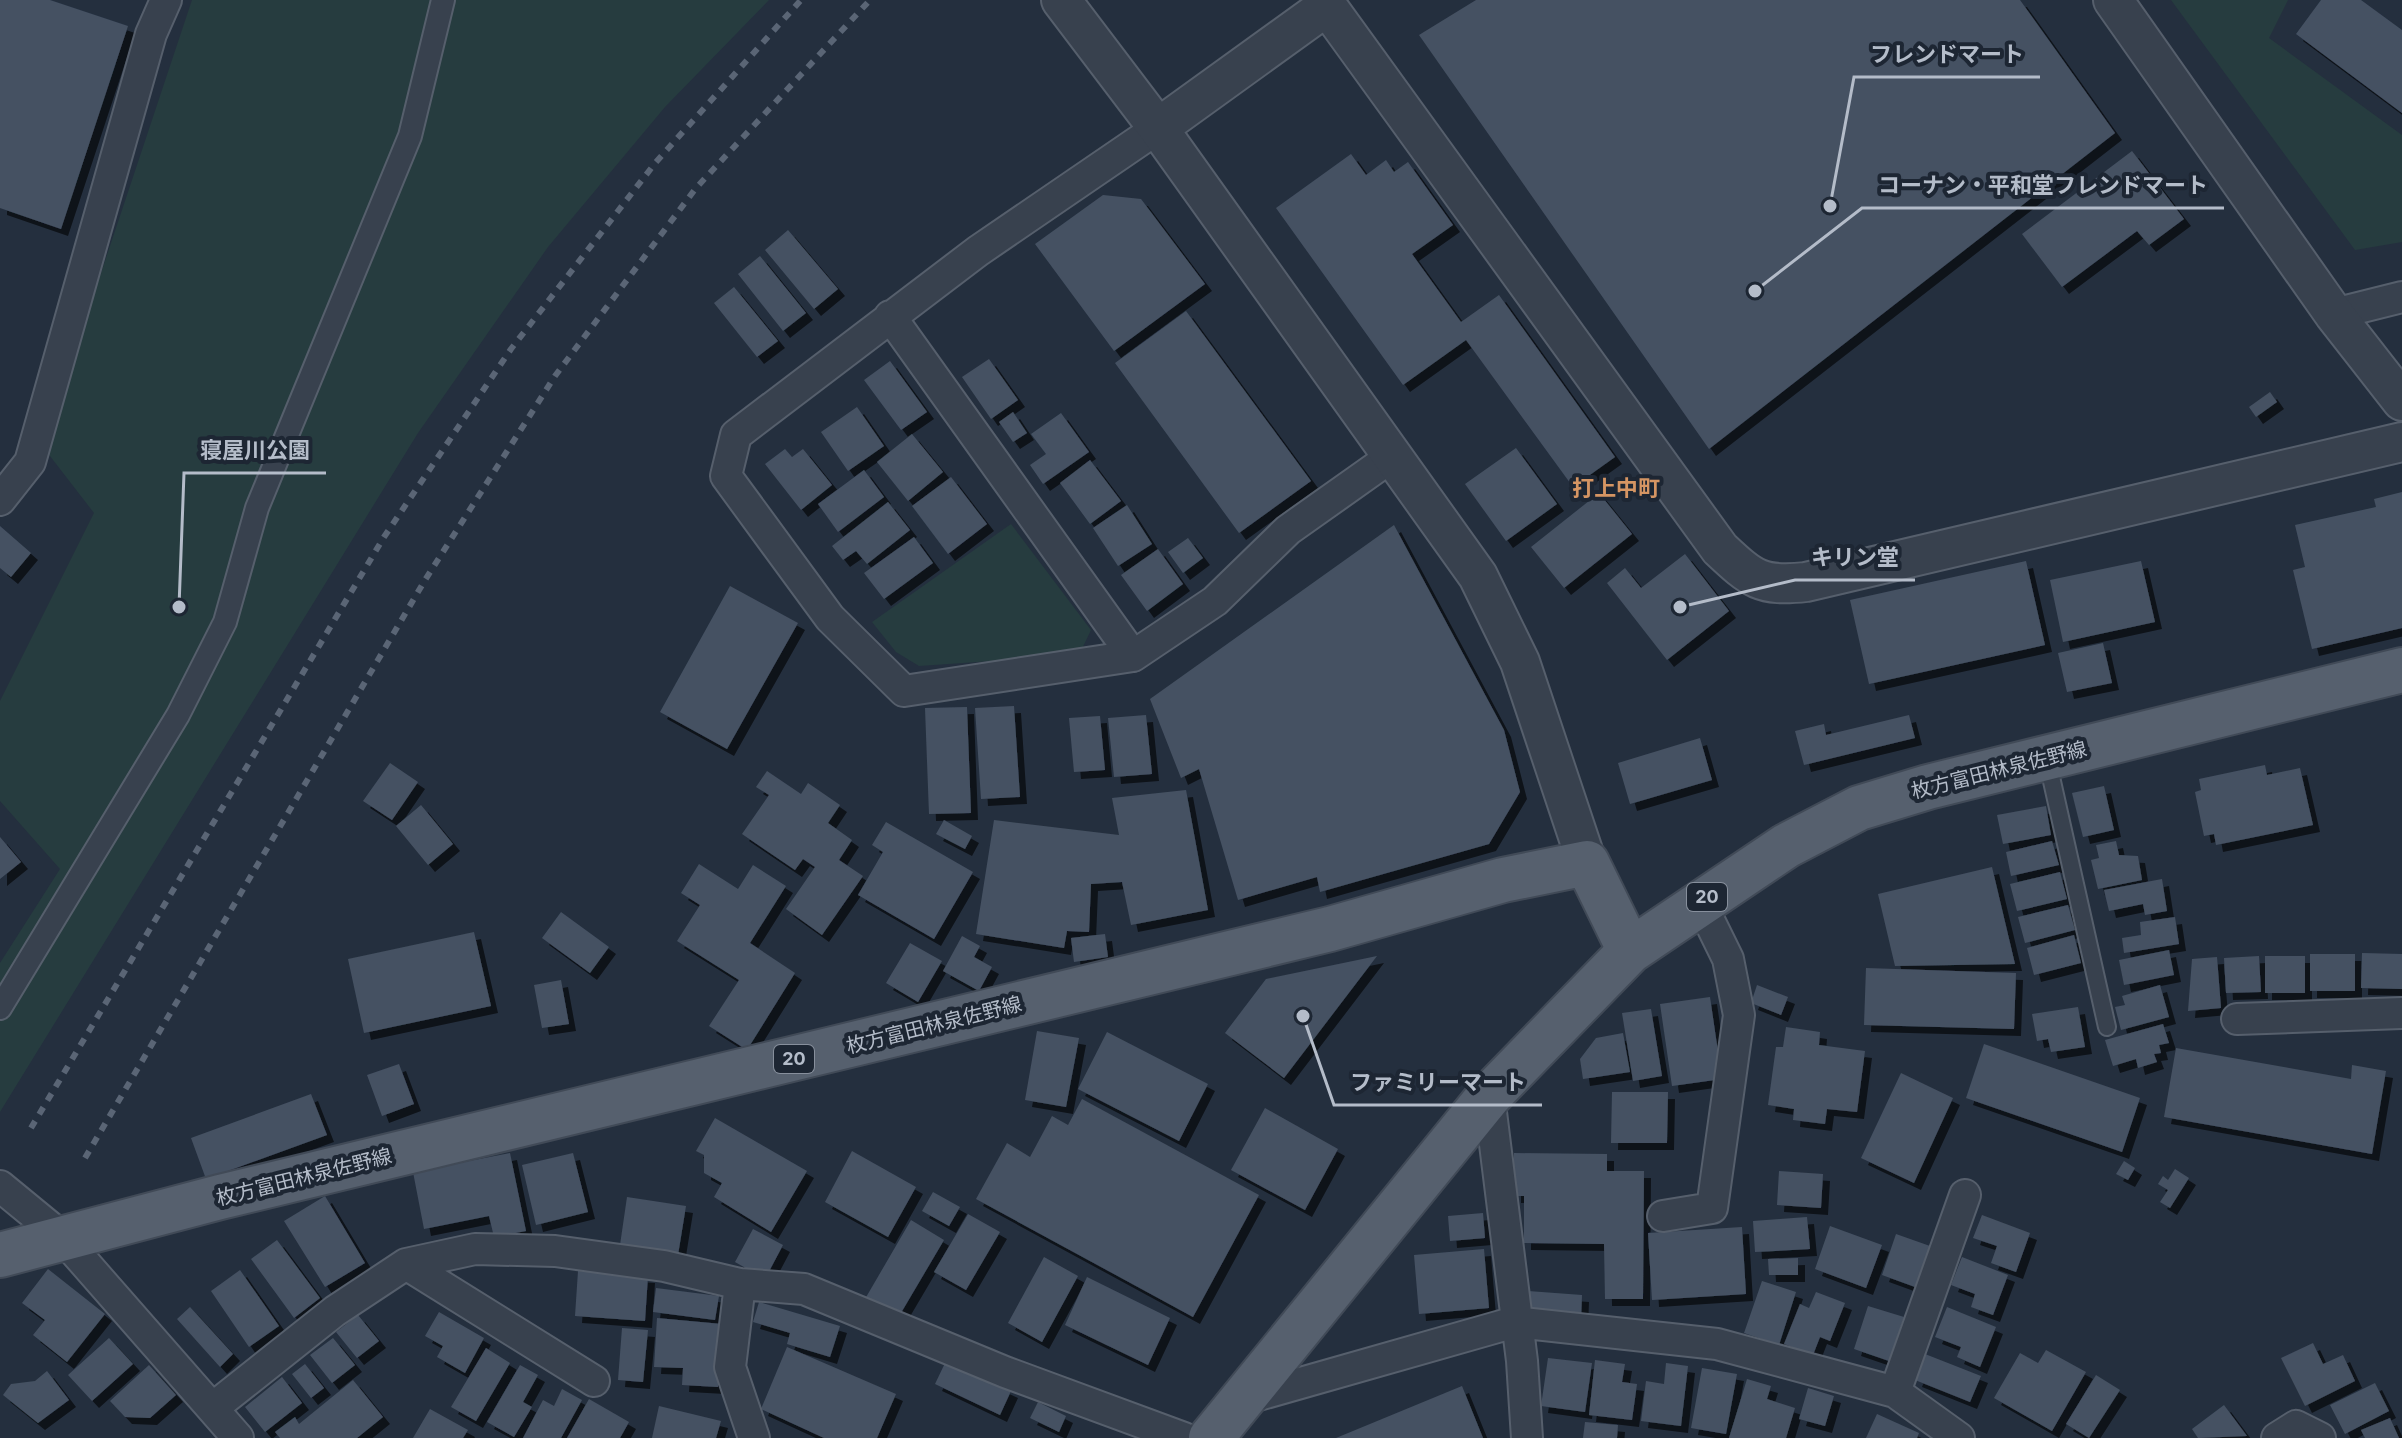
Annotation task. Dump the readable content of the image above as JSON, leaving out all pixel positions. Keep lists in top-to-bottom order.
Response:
{
  "streets": {
    "main road": ["枚方富田林泉佐野線", "20"]
  },
  "districts": ["打上中町"],
  "places": [
    "フレンドマート",
    "コーナン・平和堂フレンドマート",
    "寝屋川公園",
    "キリン堂",
    "ファミリーマート"
  ]
}
